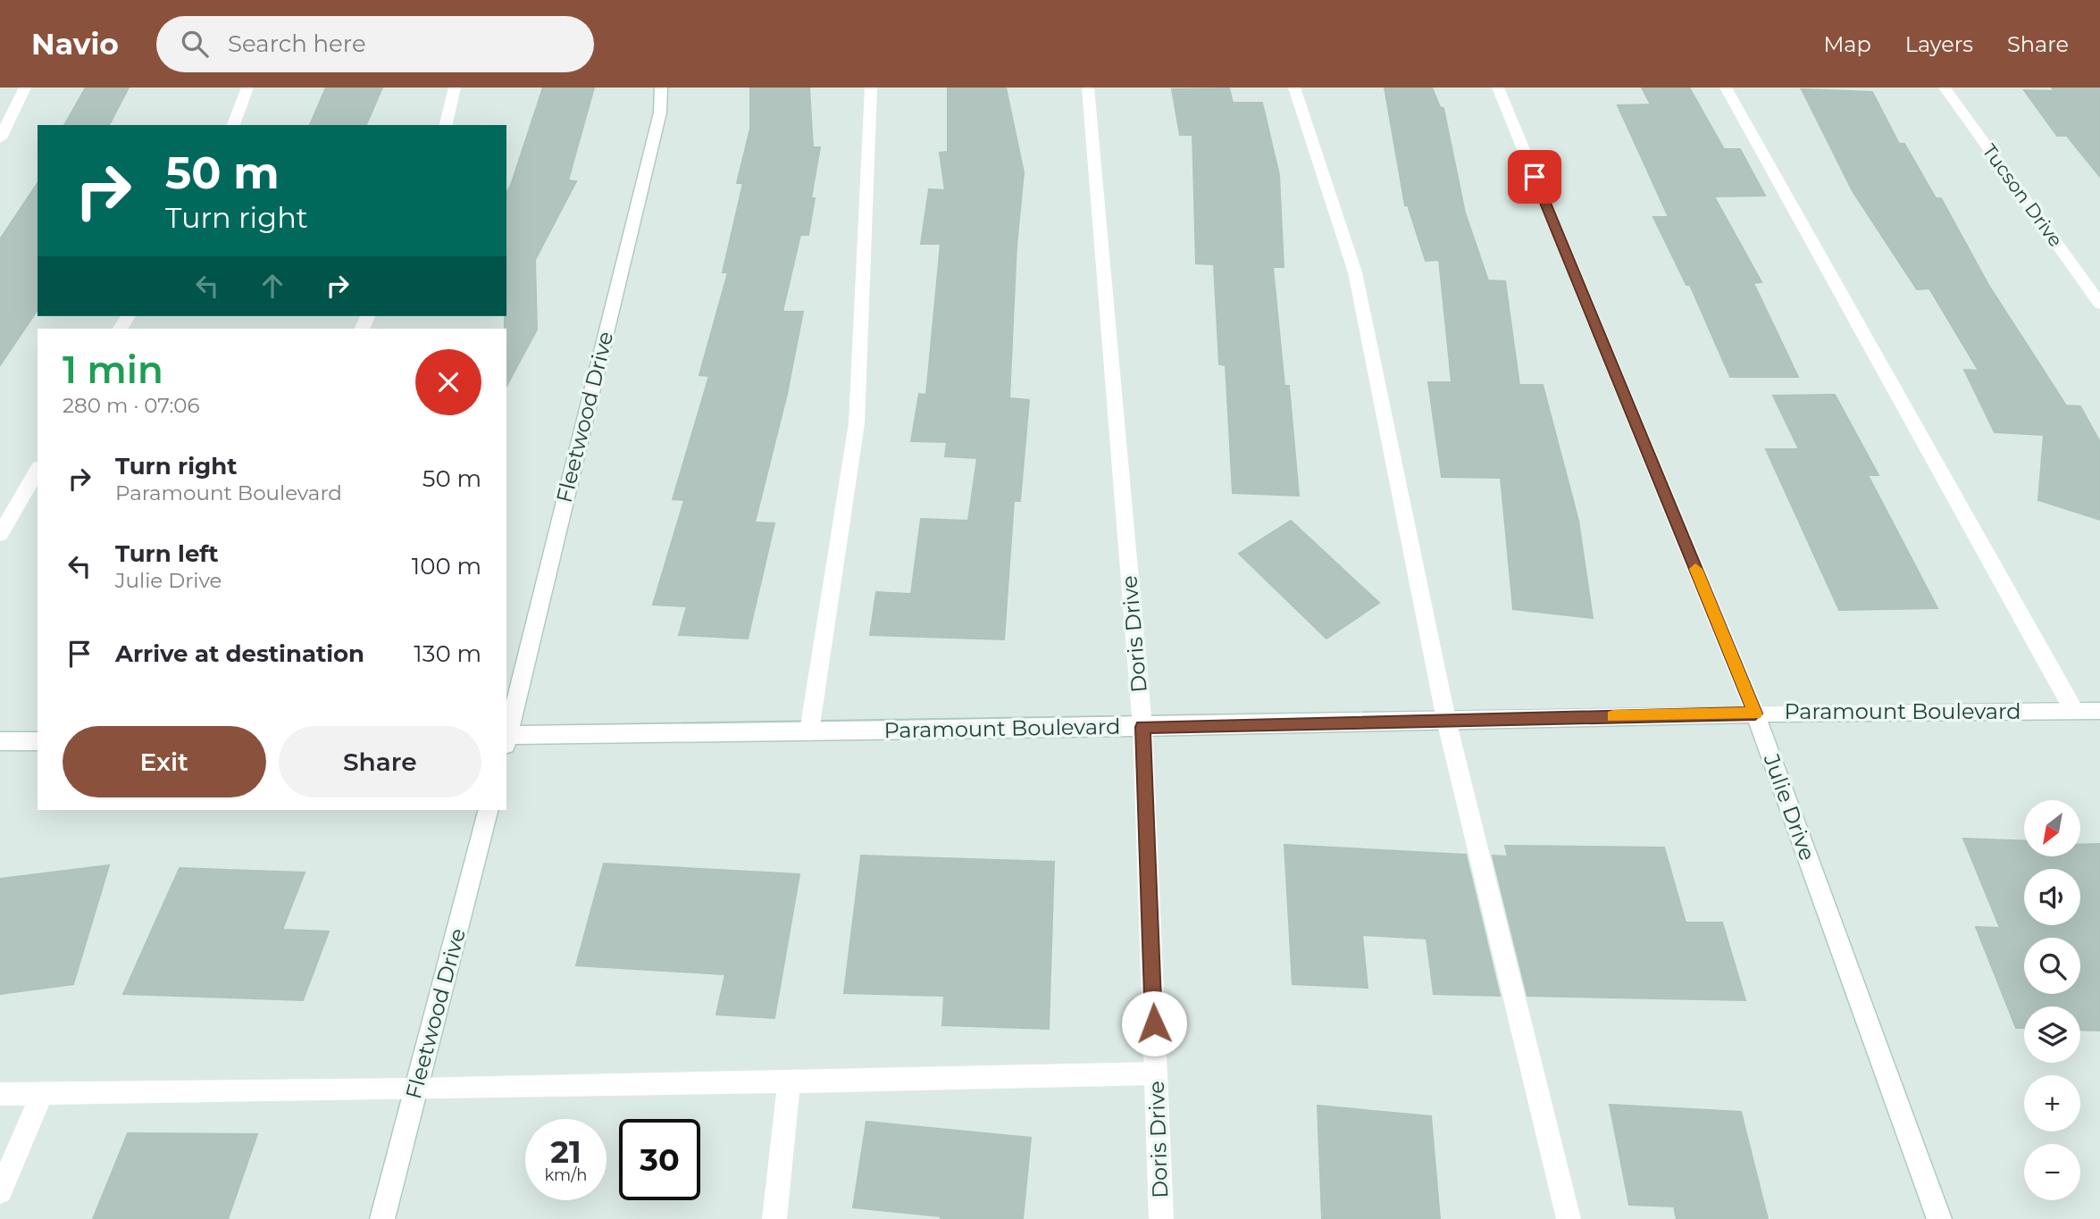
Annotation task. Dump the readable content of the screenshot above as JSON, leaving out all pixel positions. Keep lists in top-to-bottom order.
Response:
{
  "streets": {
    "street": [
      "Tucson Drive",
      "Fleetwood Drive",
      "Doris Drive",
      "Paramount Boulevard",
      "Julie Drive"
    ]
  },
  "crossings": [
    ["Doris Drive", "Paramount Boulevard"],
    ["Paramount Boulevard", "Julie Drive"]
  ],
  "north": "bottom left",
  "page": {
    "header": "Navio",
    "search": "Search here",
    "nav": ["Map", "Layers", "Share"],
    "turn": ["50 m", "Turn right"],
    "heading": ["1 min", "280 m · 07:06"],
    "list": [
      {
        "name": "Turn right",
        "note": "Paramount Boulevard",
        "value": "50 m"
      },
      {
        "name": "Turn left",
        "note": "Julie Drive",
        "value": "100 m"
      },
      {
        "name": "Arrive at destination",
        "value": "130 m"
      }
    ],
    "buttons": ["Exit", "Share"],
    "map_buttons": ["+", "−"],
    "speed": "21 km/h",
    "limit": "30"
  }
}
